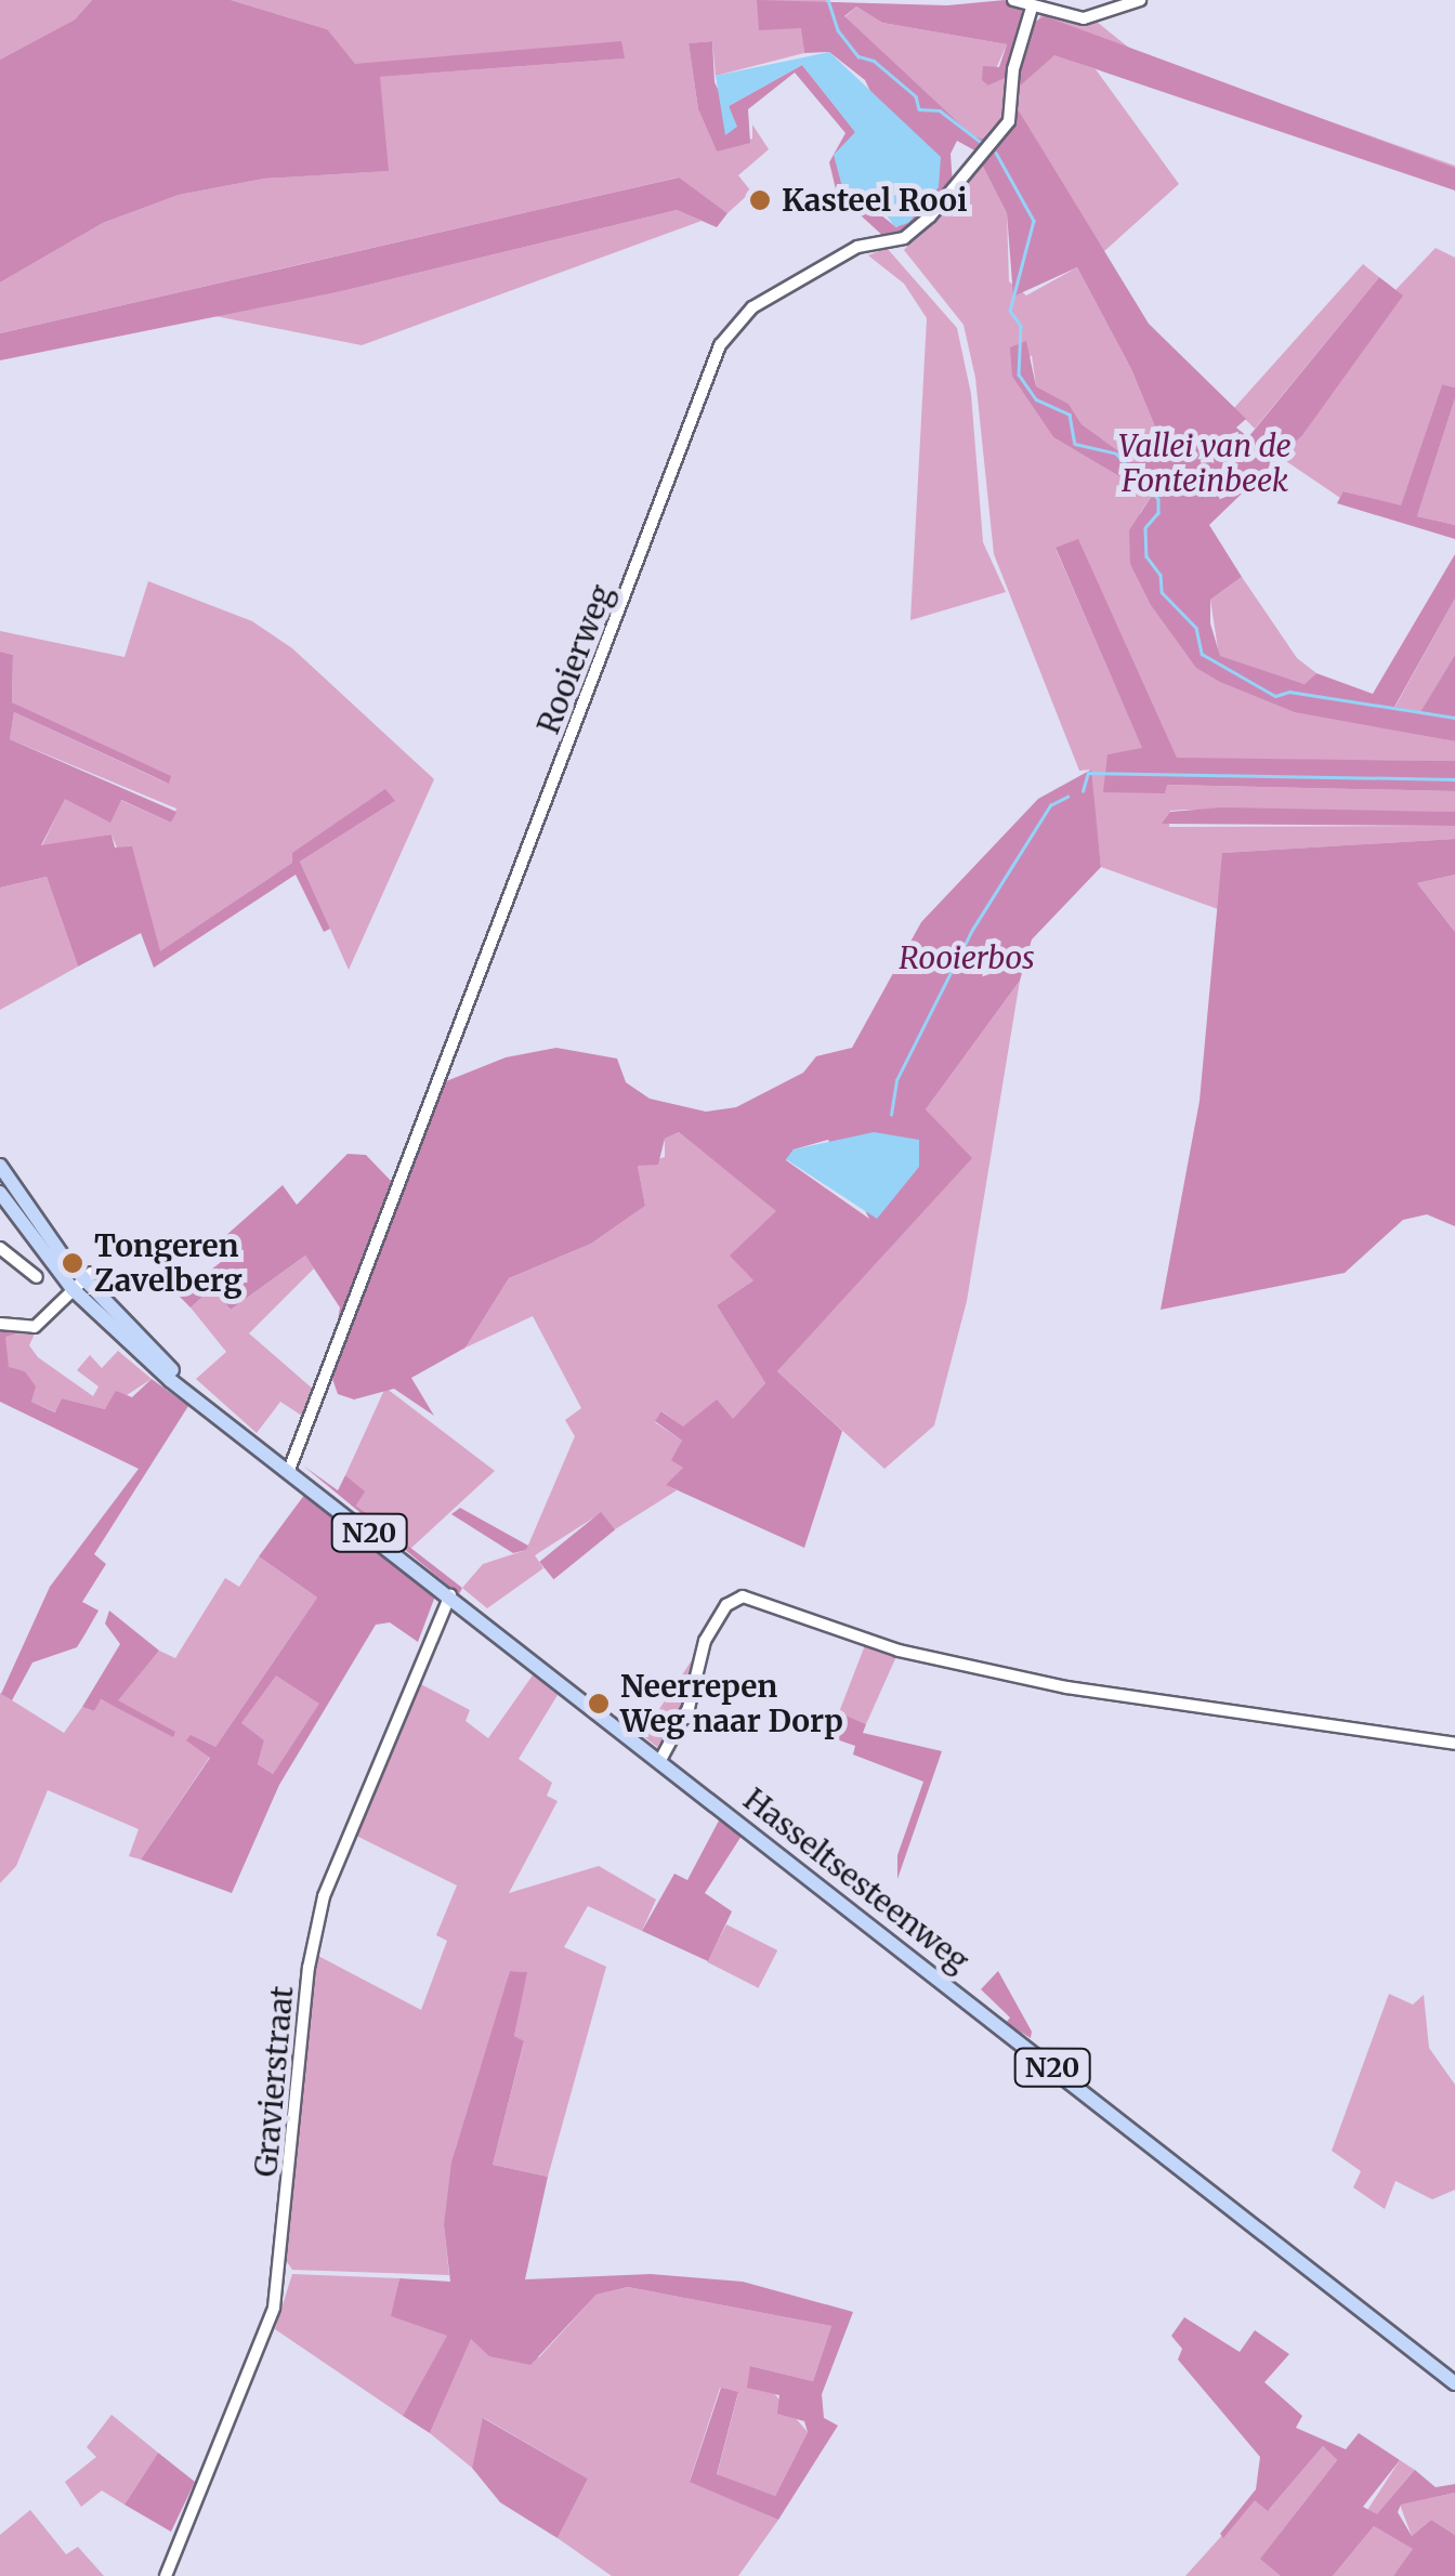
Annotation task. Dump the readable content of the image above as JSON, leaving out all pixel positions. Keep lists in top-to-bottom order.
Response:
{
  "streets": {
    "main road": ["N20", "Hasseltsesteenweg"],
    "street": ["Rooierweg", "Gravierstraat"]
  },
  "crossings": [
    ["Rooierweg", "Hasseltsesteenweg"],
    ["Hasseltsesteenweg", "Gravierstraat"]
  ],
  "parks": ["Vallei van de Fonteinbeek", "Rooierbos"],
  "places": ["Kasteel Rooi", "Tongeren Zavelberg", "Neerrepen Weg naar Dorp"]
}
